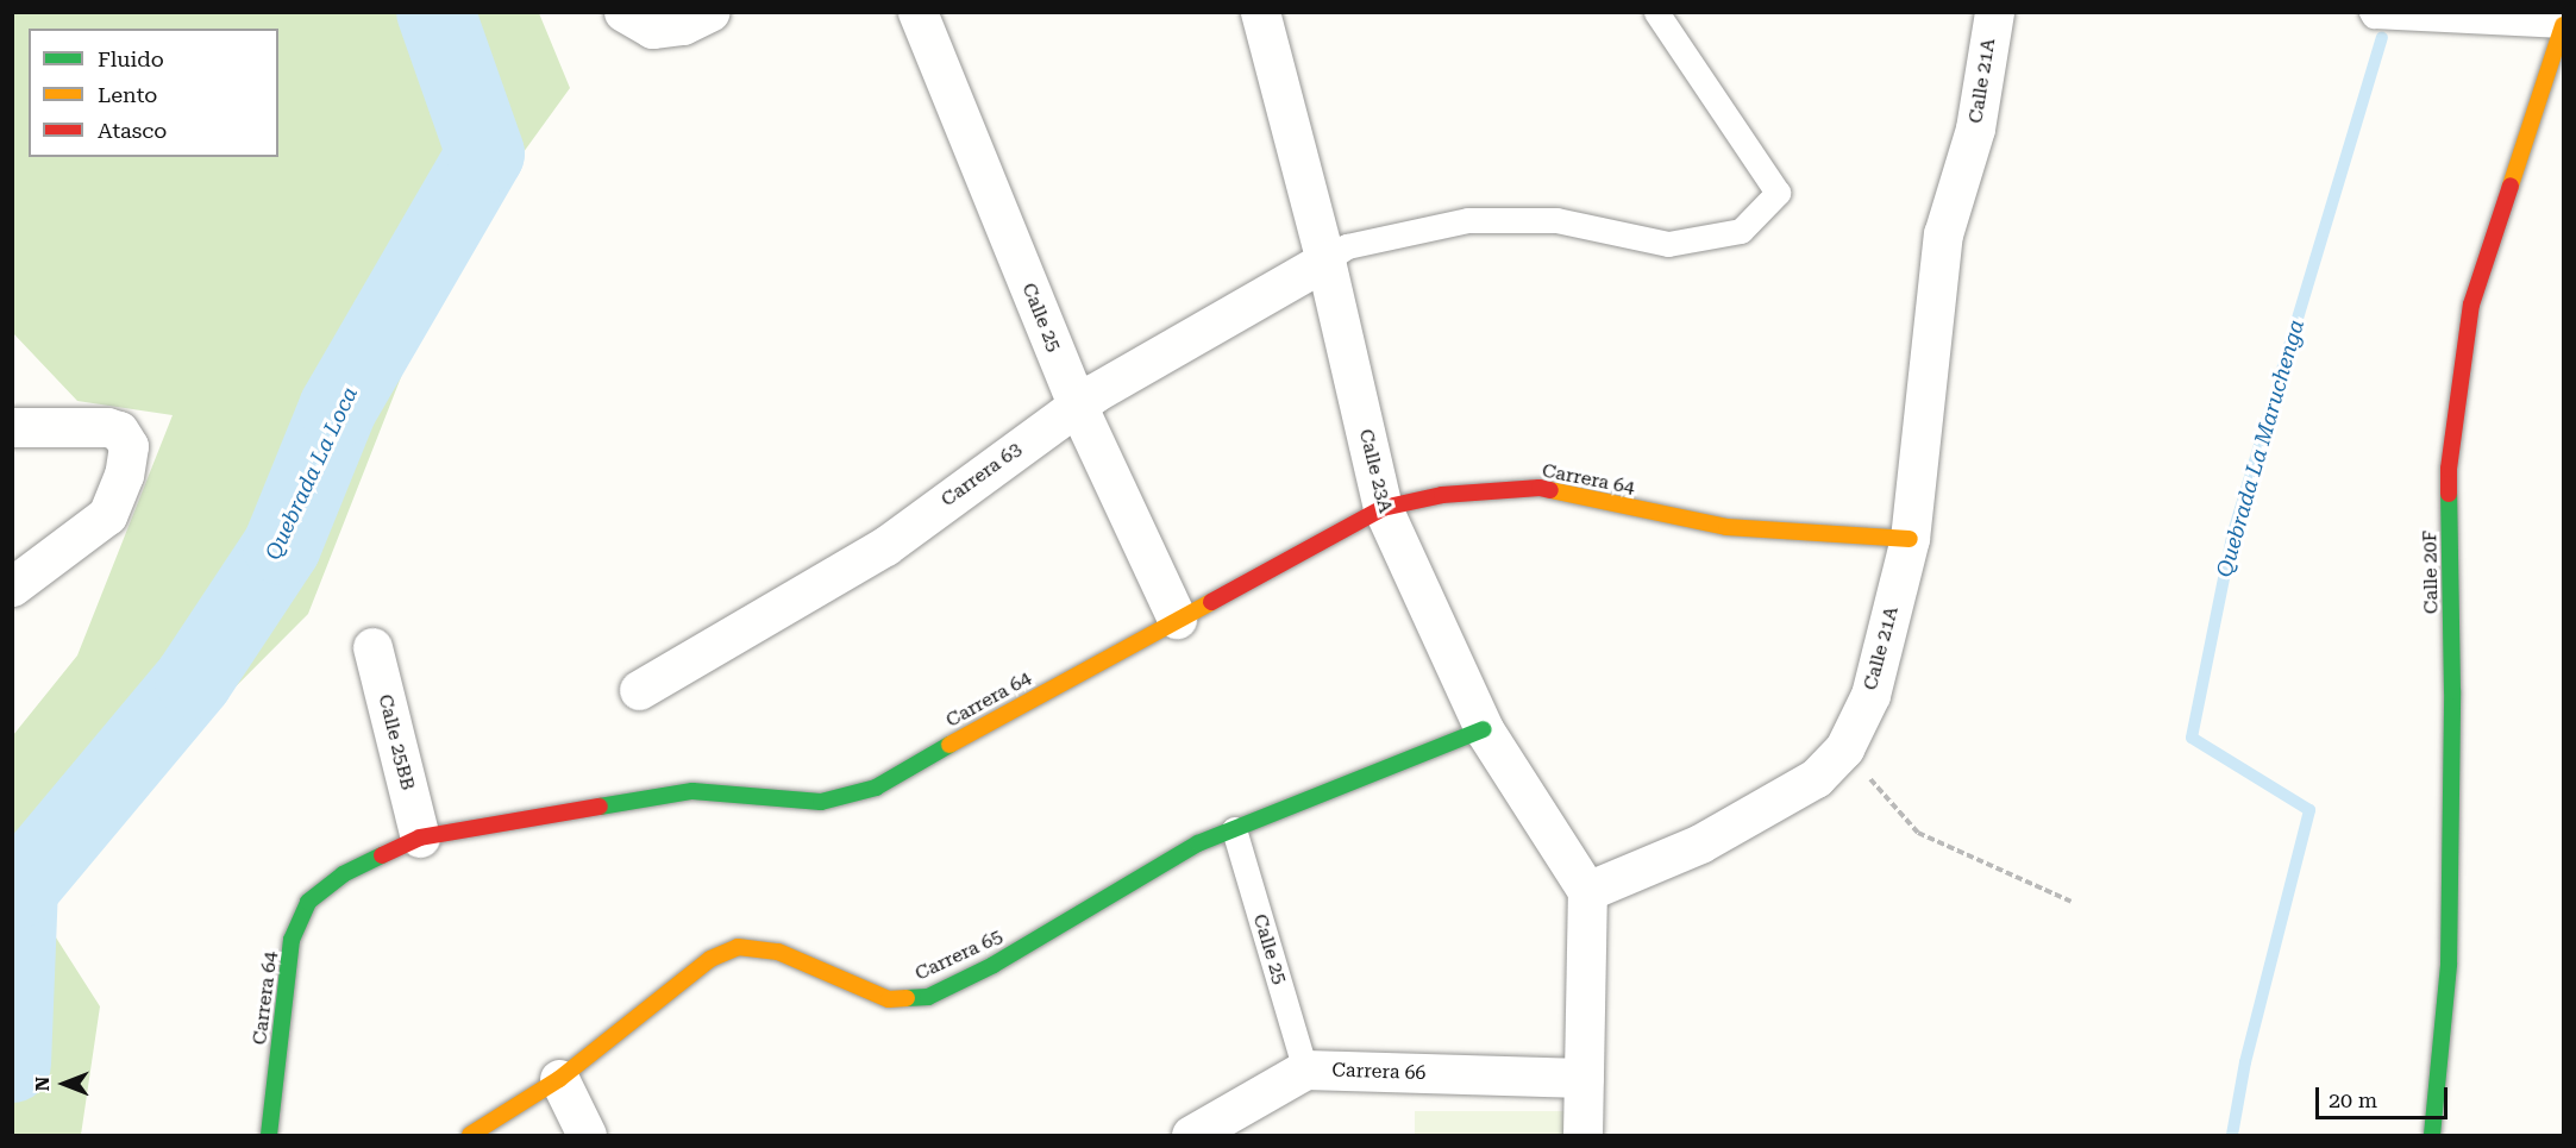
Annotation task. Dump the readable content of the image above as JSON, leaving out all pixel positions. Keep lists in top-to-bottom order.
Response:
{
  "streets": {
    "street": [
      "Calle 21A",
      "Calle 25",
      "Calle 23A",
      "Carrera 63",
      "Carrera 64",
      "Calle 20F",
      "Calle 25BB",
      "Carrera 65",
      "Carrera 66"
    ]
  },
  "crossings": [
    ["Calle 21A", "Calle 23A"],
    ["Calle 21A", "Carrera 64"],
    ["Calle 25", "Carrera 63"],
    ["Calle 25", "Carrera 64"],
    ["Calle 25", "Carrera 65"],
    ["Calle 25", "Carrera 66"],
    ["Calle 23A", "Carrera 63"],
    ["Calle 23A", "Carrera 64"],
    ["Calle 23A", "Carrera 65"],
    ["Carrera 64", "Calle 25BB"]
  ],
  "water": ["Quebrada La Maruchenga", "Quebrada La Loca"],
  "legend": ["Fluido", "Lento", "Atasco"],
  "scale_bar": "20 m",
  "north": "left"
}
